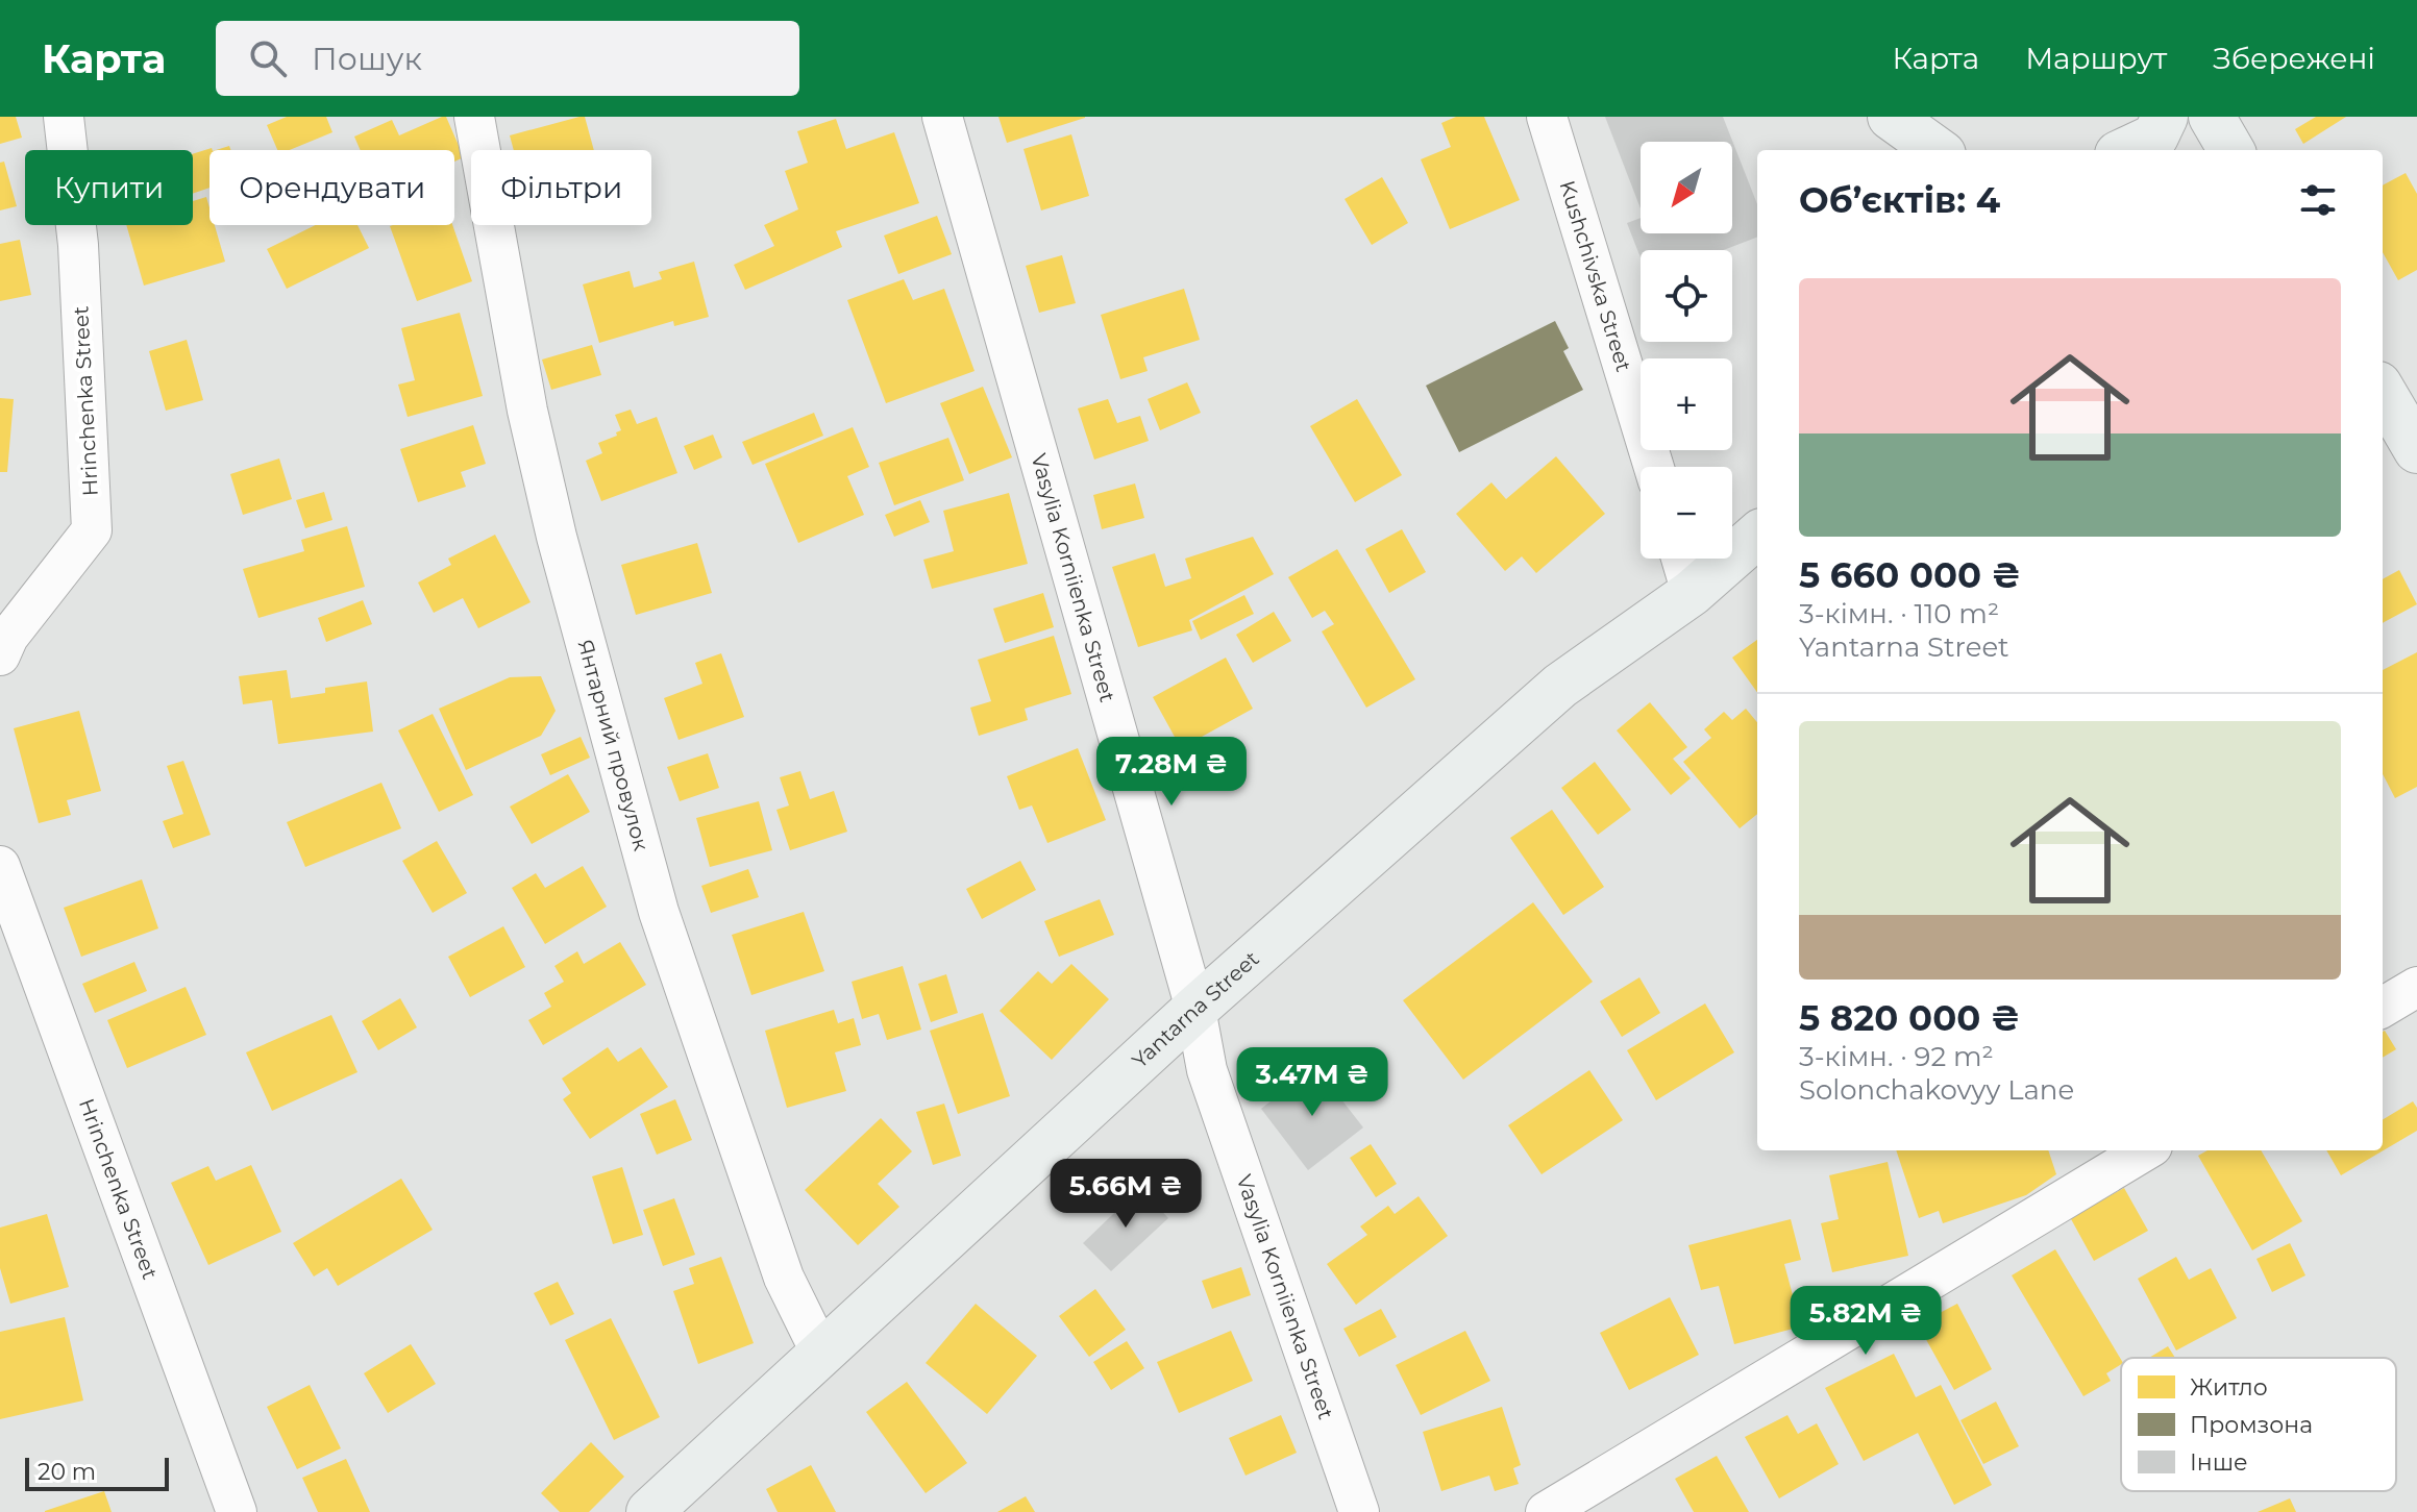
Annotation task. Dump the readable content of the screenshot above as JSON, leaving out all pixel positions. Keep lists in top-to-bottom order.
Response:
{
  "streets": {
    "main road": ["Yantarna Street"],
    "street": [
      "Kushchivska Street",
      "Hrinchenka Street",
      "Vasylia Korniienka Street",
      "Янтарний провулок"
    ]
  },
  "crossings": [
    ["Vasylia Korniienka Street", "Yantarna Street"],
    ["Янтарний провулок", "Yantarna Street"]
  ],
  "legend": ["Житло", "Промзона", "Інше"],
  "scale_bar": "20 m",
  "north": "bottom left",
  "page": {
    "header": "Карта",
    "search": "Пошук",
    "nav": ["Карта", "Маршрут", "Збережені"],
    "map_buttons": ["+", "−"],
    "chip": ["Купити", "Орендувати", "Фільтри"],
    "heading": "Об’єктів: 4",
    "list": [
      {
        "name": "5 660 000 ₴",
        "note": "3-кімн. · 110 m² · Yantarna Street"
      },
      {
        "name": "5 820 000 ₴",
        "note": "3-кімн. · 92 m² · Solonchakovyy Lane"
      }
    ],
    "price": [
      "7.28M ₴",
      "3.47M ₴",
      "5.66M ₴",
      "5.82M ₴"
    ],
    "scale": "20 m"
  }
}
